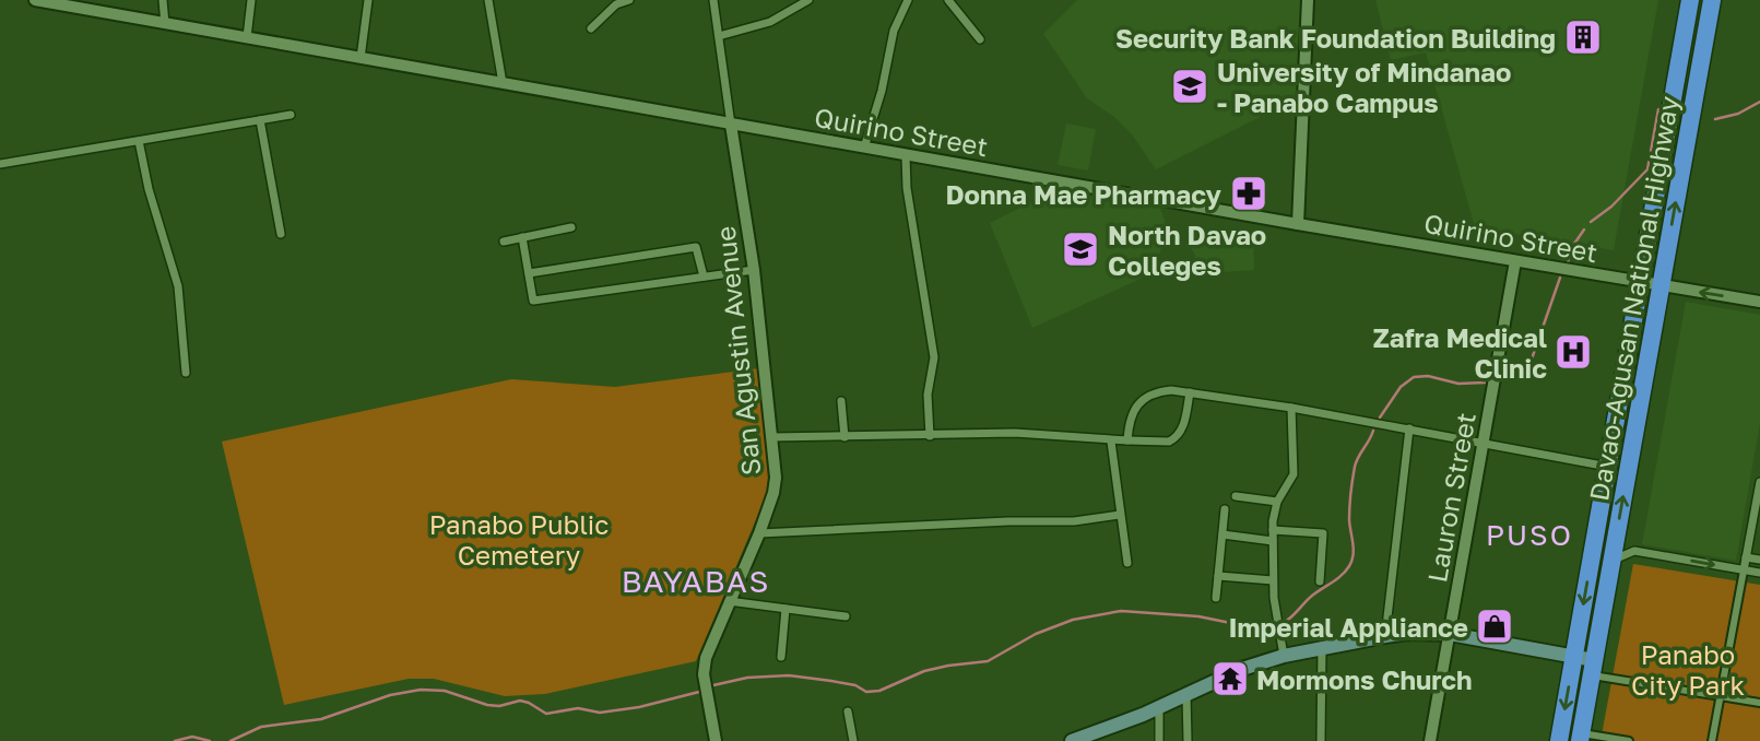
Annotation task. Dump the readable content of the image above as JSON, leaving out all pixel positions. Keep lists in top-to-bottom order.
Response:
{
  "streets": {
    "highway": ["Davao-Agusan National Highway"],
    "street": ["Quirino Street", "San Agustin Avenue", "Lauron Street"]
  },
  "crossings": [
    ["Quirino Street", "Davao-Agusan National Highway"],
    ["Quirino Street", "San Agustin Avenue"],
    ["Quirino Street", "Lauron Street"]
  ],
  "districts": ["PUSO", "BAYABAS"],
  "parks": ["Panabo Public Cemetery", "Panabo City Park"],
  "places": {
    "building": ["Security Bank Foundation Building"],
    "school or university": ["University of Mindanao - Panabo Campus", "North Davao Colleges"],
    "pharmacy": ["Donna Mae Pharmacy"],
    "hospital": ["Zafra Medical Clinic"],
    "shop": ["Imperial Appliance"],
    "temple": ["Mormons Church"]
  }
}
